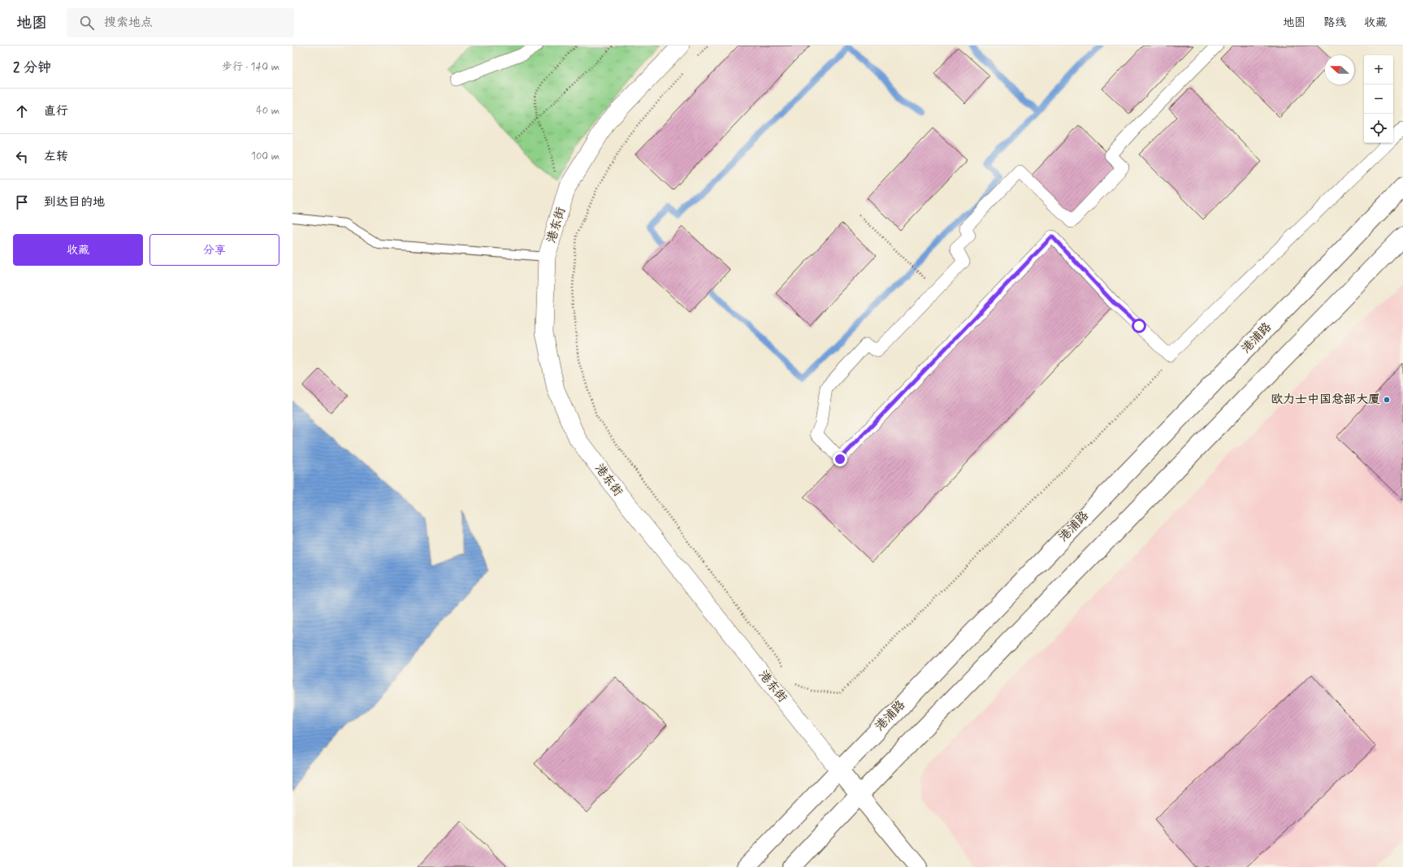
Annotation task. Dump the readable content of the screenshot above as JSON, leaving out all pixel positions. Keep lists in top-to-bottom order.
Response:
{
  "streets": {
    "main road": ["港东街", "港浦路"]
  },
  "crossings": [
    ["港东街", "港浦路"]
  ],
  "places": ["欧力士中国总部大厦"],
  "north": "left",
  "page": {
    "header": "地图",
    "search": "搜索地点",
    "nav": ["地图", "路线", "收藏"],
    "heading": ["2 分钟", "步行 · 140 m"],
    "map_buttons": ["+", "−"],
    "list": [
      ["直行", "40 m"],
      ["左转", "100 m"],
      "到达目的地"
    ],
    "buttons": ["收藏", "分享"]
  }
}
